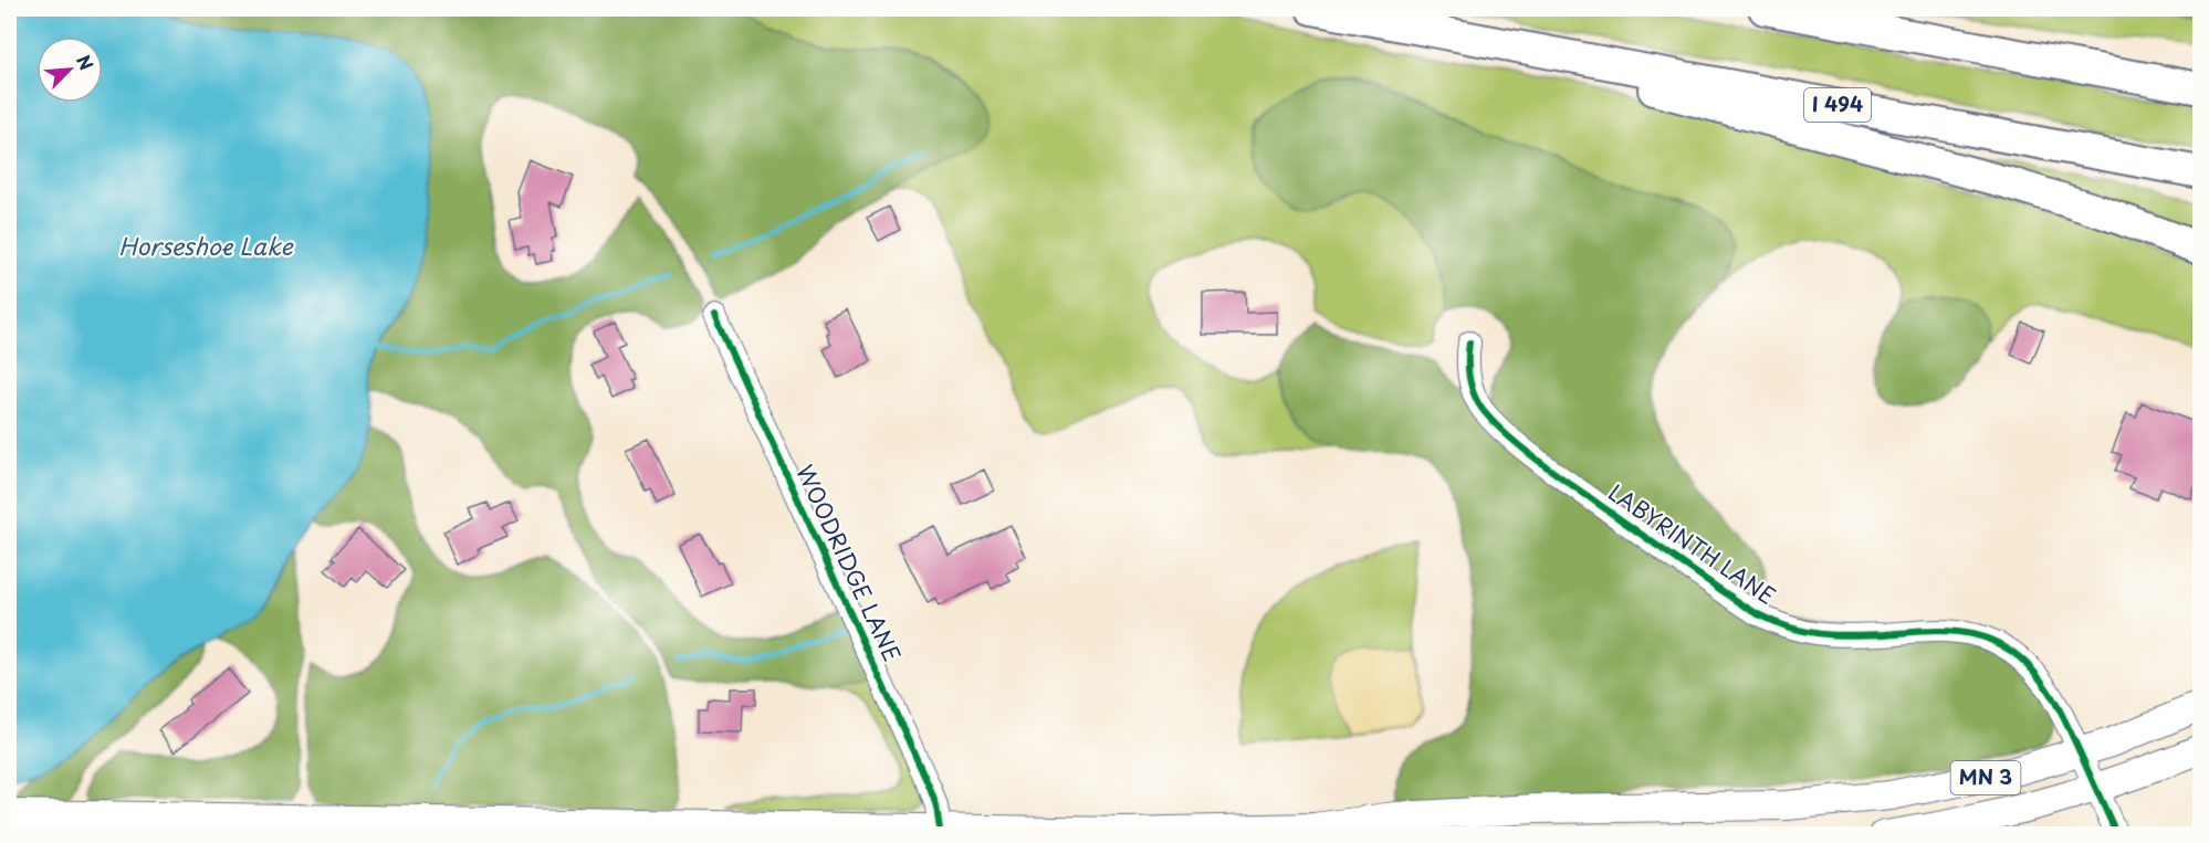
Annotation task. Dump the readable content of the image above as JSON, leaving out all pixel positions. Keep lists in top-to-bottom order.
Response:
{
  "streets": {
    "highway": ["I 494"],
    "main road": ["MN 3"],
    "street": ["LABYRINTH LANE", "WOODRIDGE LANE"]
  },
  "crossings": [
    ["LABYRINTH LANE", "MN 3"],
    ["WOODRIDGE LANE", "MN 3"]
  ],
  "water": ["Horseshoe Lake"],
  "north": "top right"
}
